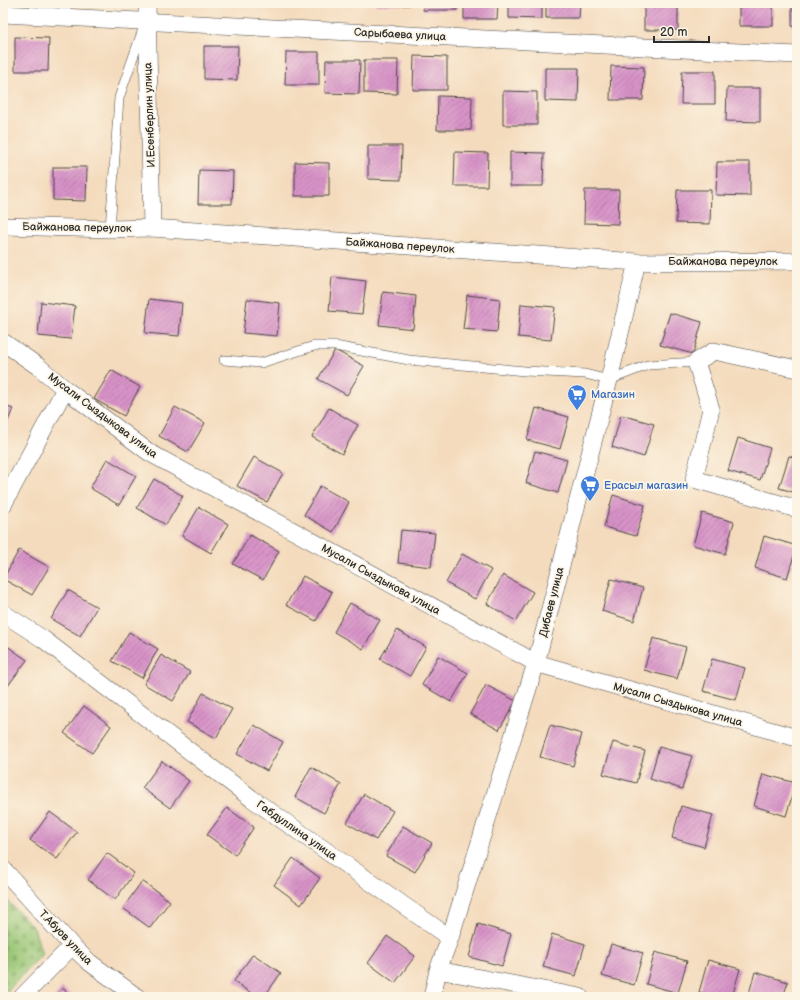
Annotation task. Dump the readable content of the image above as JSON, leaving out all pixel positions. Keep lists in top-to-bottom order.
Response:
{
  "streets": {
    "street": [
      "Сарыбаева улица",
      "И.Есенберлин улица",
      "Байжанова переулок",
      "Мусали Сыздыкова улица",
      "Дибаев улица",
      "Габдуллина улица",
      "Т.Абуов улица"
    ]
  },
  "crossings": [
    ["Сарыбаева улица", "И.Есенберлин улица"],
    ["И.Есенберлин улица", "Байжанова переулок"],
    ["Байжанова переулок", "Дибаев улица"],
    ["Мусали Сыздыкова улица", "Дибаев улица"],
    ["Дибаев улица", "Габдуллина улица"]
  ],
  "places": {
    "supermarket": ["Магазин", "Ерасыл магазин"]
  },
  "scale_bar": "20 m"
}
